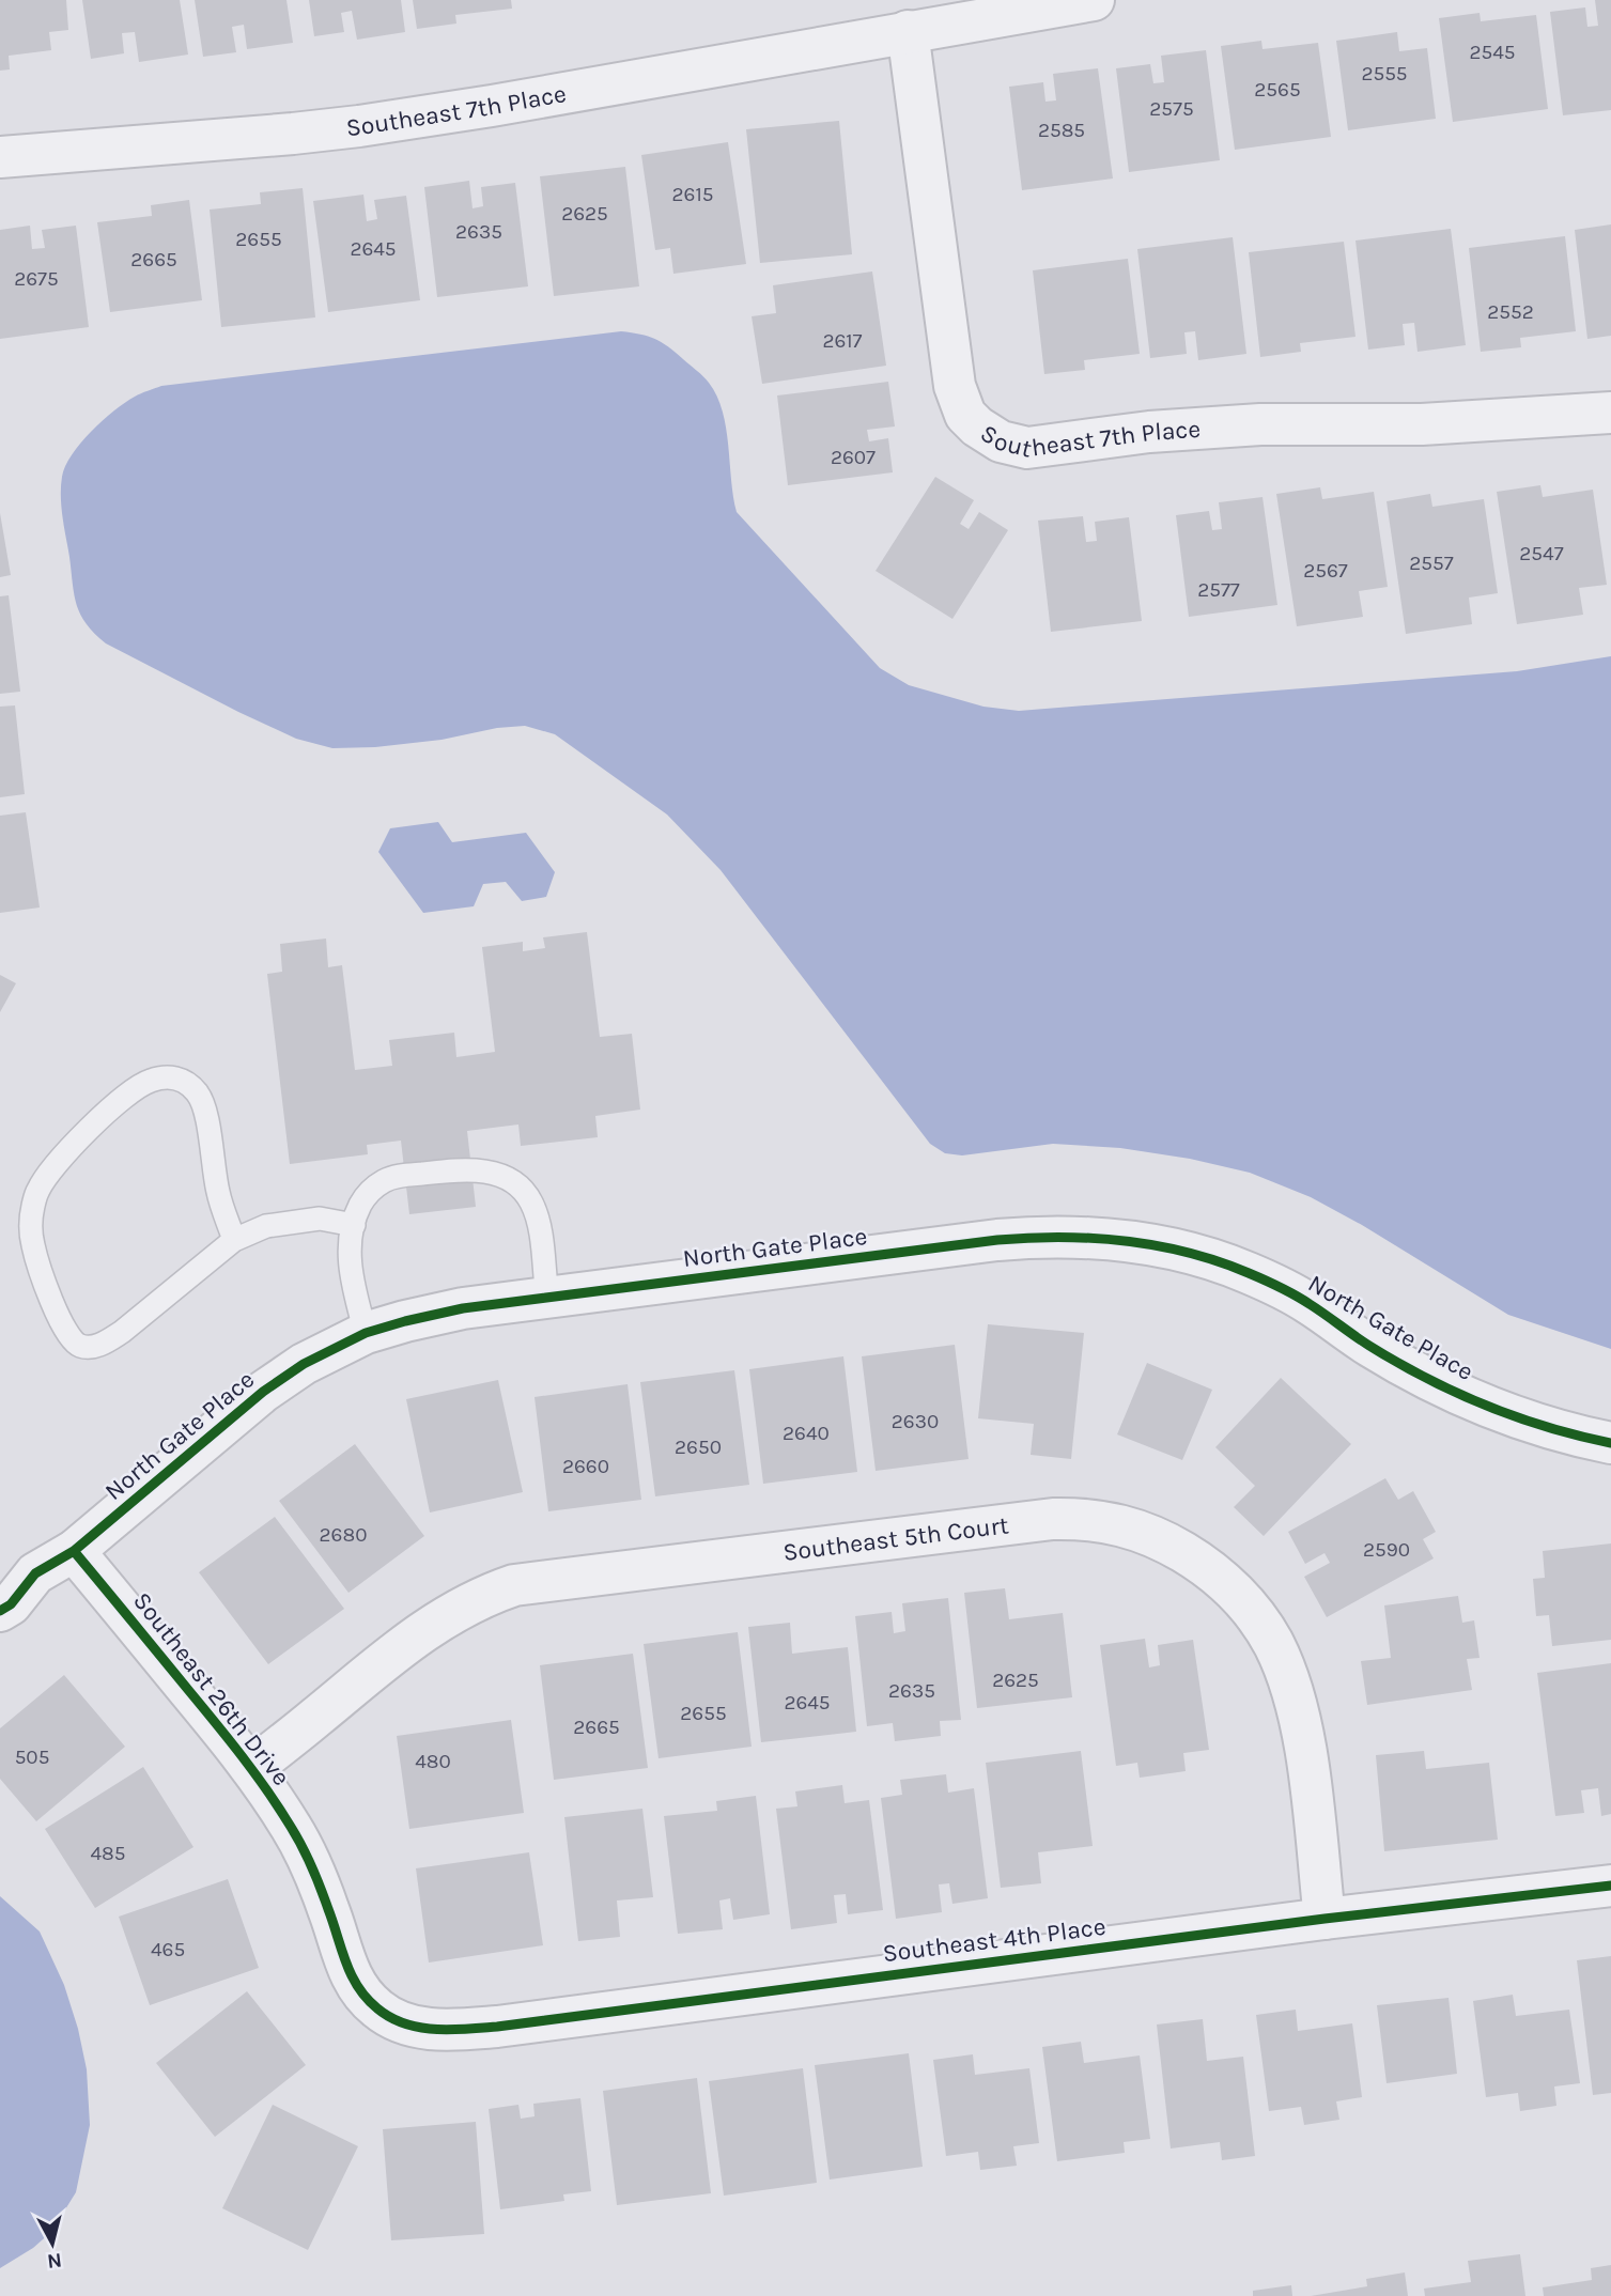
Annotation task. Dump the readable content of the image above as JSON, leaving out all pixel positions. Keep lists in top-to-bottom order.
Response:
{
  "streets": {
    "street": [
      "Southeast 7th Place",
      "North Gate Place",
      "Southeast 5th Court",
      "Southeast 26th Drive",
      "Southeast 4th Place"
    ]
  },
  "crossings": [
    ["North Gate Place", "Southeast 26th Drive"],
    ["Southeast 5th Court", "Southeast 26th Drive"],
    ["Southeast 5th Court", "Southeast 4th Place"],
    ["Southeast 26th Drive", "Southeast 4th Place"]
  ],
  "house_numbers": [
    "2545",
    "2555",
    "2565",
    "2575",
    "2585",
    "2615",
    "2625",
    "2635",
    "2655",
    "2645",
    "2665",
    "2675",
    "2552",
    "2617",
    "2607",
    "2547",
    "2557",
    "2567",
    "2577",
    "2630",
    "2640",
    "2650",
    "2660",
    "2680",
    "2590",
    "2625",
    "2635",
    "2645",
    "2655",
    "2665",
    "505",
    "480",
    "485",
    "465"
  ],
  "north": "bottom"
}
